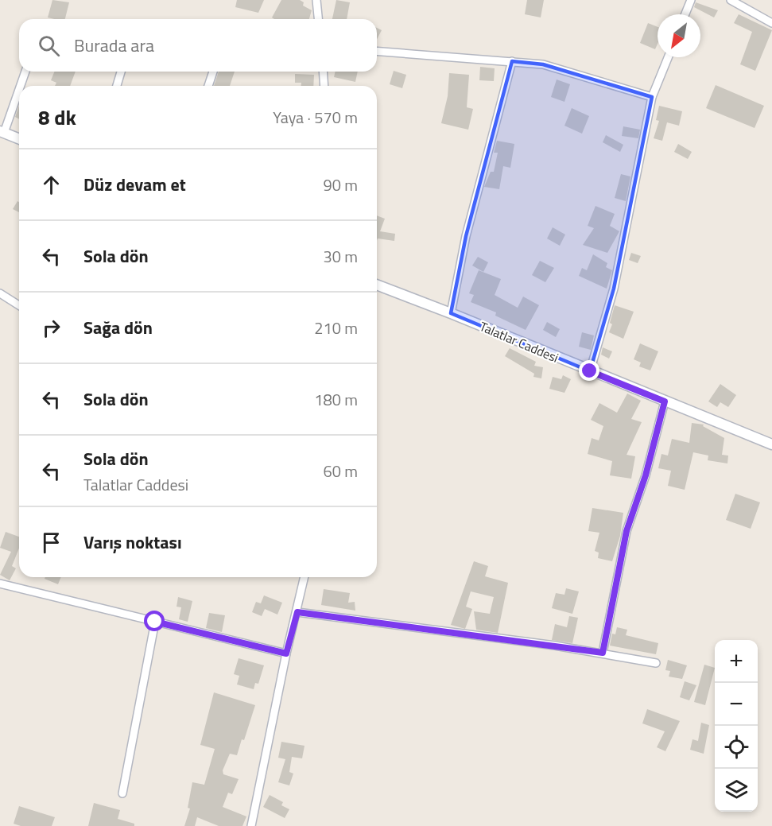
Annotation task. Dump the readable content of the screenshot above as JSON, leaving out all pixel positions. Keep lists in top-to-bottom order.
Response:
{
  "streets": {
    "street": ["Talatlar Caddesi"]
  },
  "north": "bottom left",
  "page": {
    "search": "Burada ara",
    "heading": ["8 dk", "Yaya · 570 m"],
    "list": [
      ["Düz devam et", "90 m"],
      ["Sola dön", "30 m"],
      ["Sağa dön", "210 m"],
      ["Sola dön", "180 m"],
      ["Sola dön", "Talatlar Caddesi", "60 m"],
      "Varış noktası"
    ],
    "map_buttons": ["+", "−"]
  }
}
